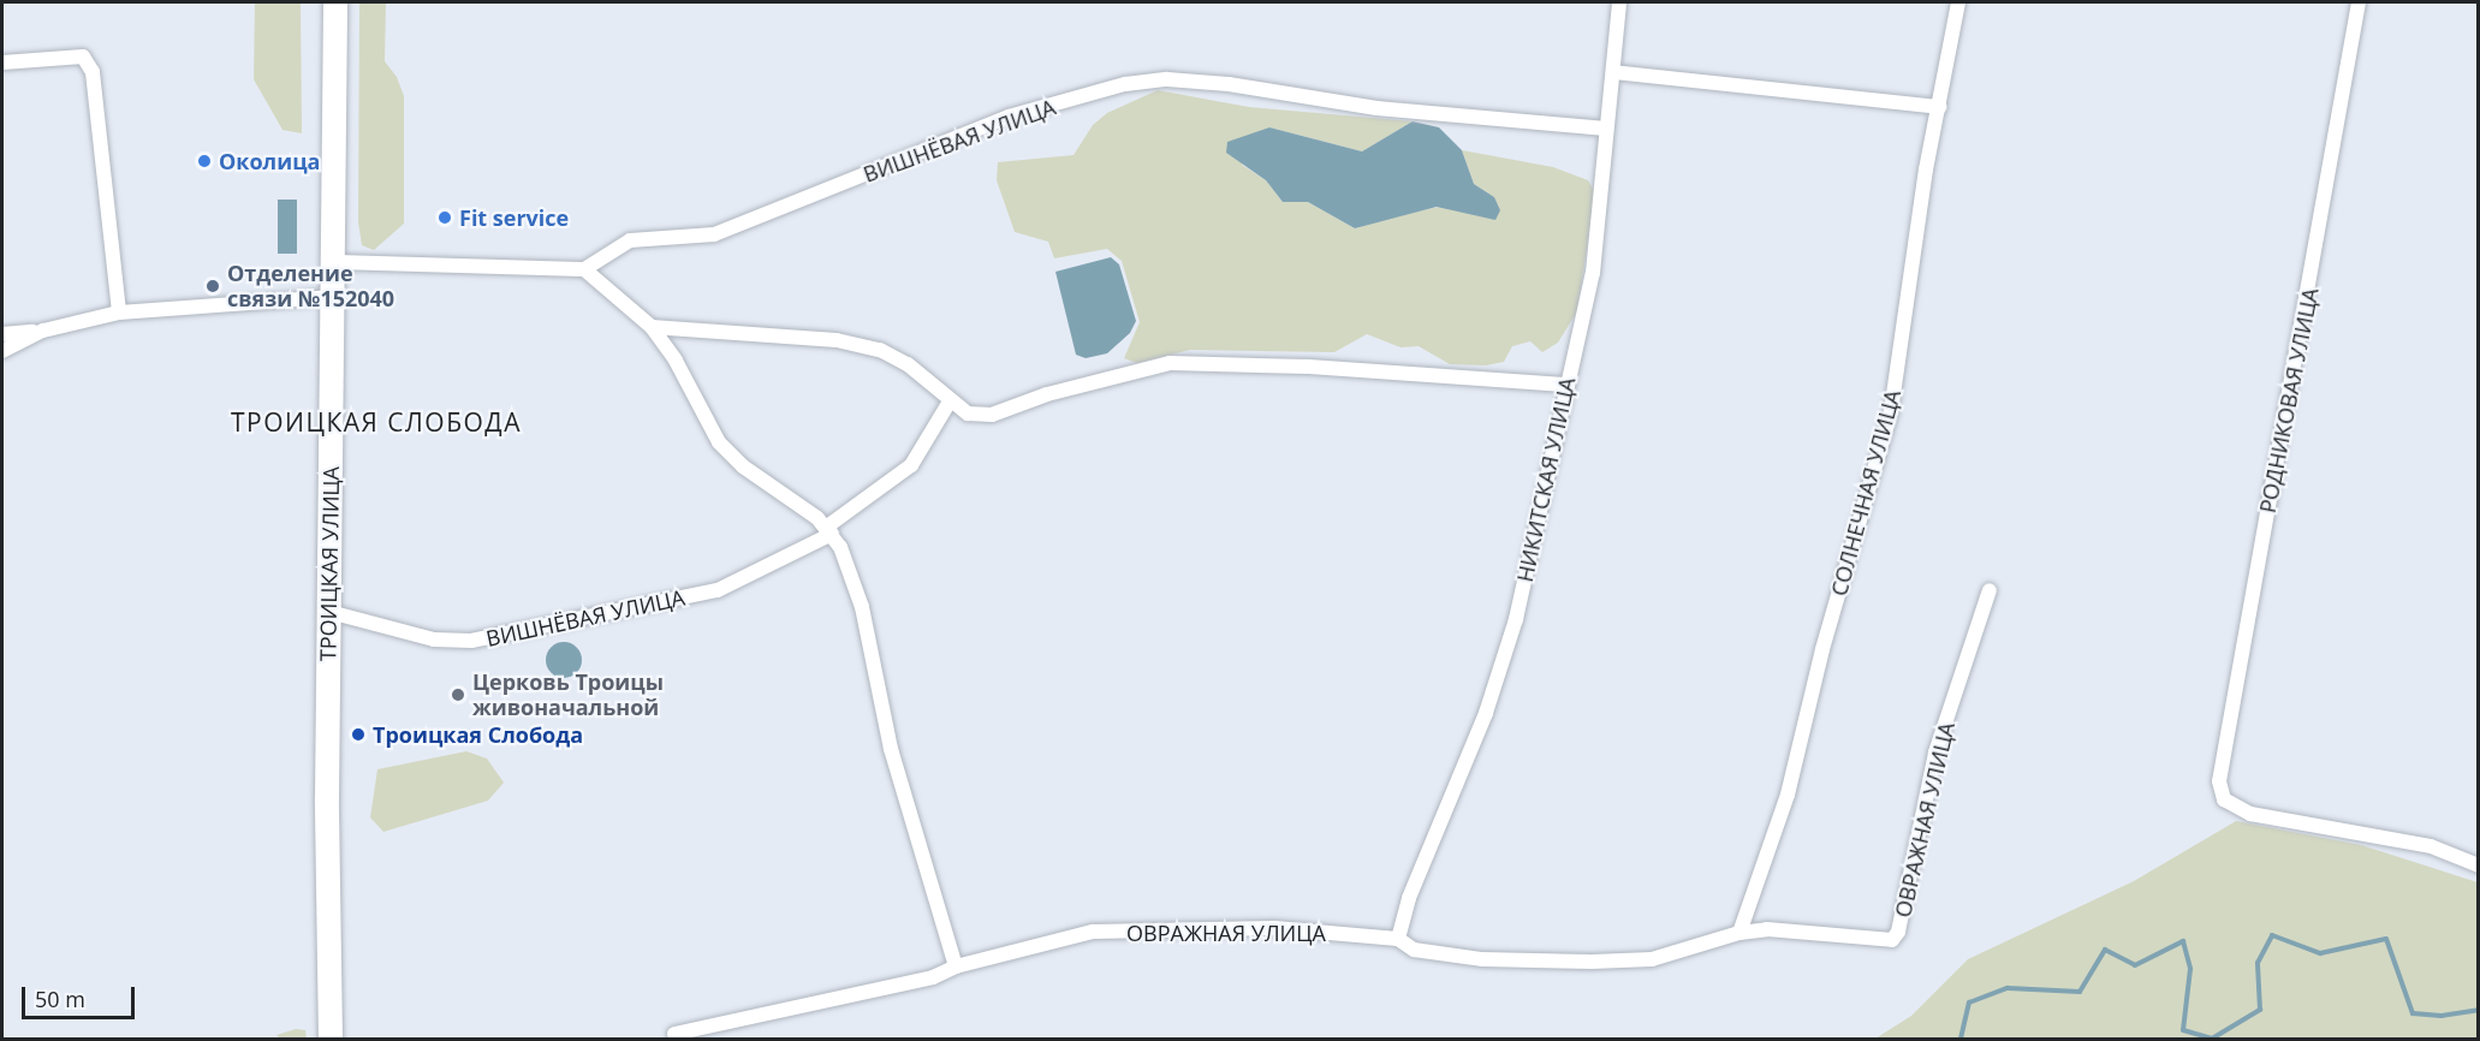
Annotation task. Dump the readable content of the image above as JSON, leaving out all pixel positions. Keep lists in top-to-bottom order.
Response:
{
  "streets": {
    "main road": ["ТРОИЦКАЯ УЛИЦА"],
    "street": [
      "ВИШНЁВАЯ УЛИЦА",
      "РОДНИКОВАЯ УЛИЦА",
      "НИКИТСКАЯ УЛИЦА",
      "СОЛНЕЧНАЯ УЛИЦА",
      "ОВРАЖНАЯ УЛИЦА"
    ]
  },
  "crossings": [
    ["ВИШНЁВАЯ УЛИЦА", "НИКИТСКАЯ УЛИЦА"],
    ["ВИШНЁВАЯ УЛИЦА", "ТРОИЦКАЯ УЛИЦА"],
    ["НИКИТСКАЯ УЛИЦА", "ОВРАЖНАЯ УЛИЦА"],
    ["СОЛНЕЧНАЯ УЛИЦА", "ОВРАЖНАЯ УЛИЦА"]
  ],
  "districts": ["ТРОИЦКАЯ СЛОБОДА"],
  "places": [
    "Околица",
    "Fit service",
    "Отделение связи №152040",
    "Церковь Троицы живоначальной",
    "Троицкая Слобода"
  ],
  "scale_bar": "50 m"
}
